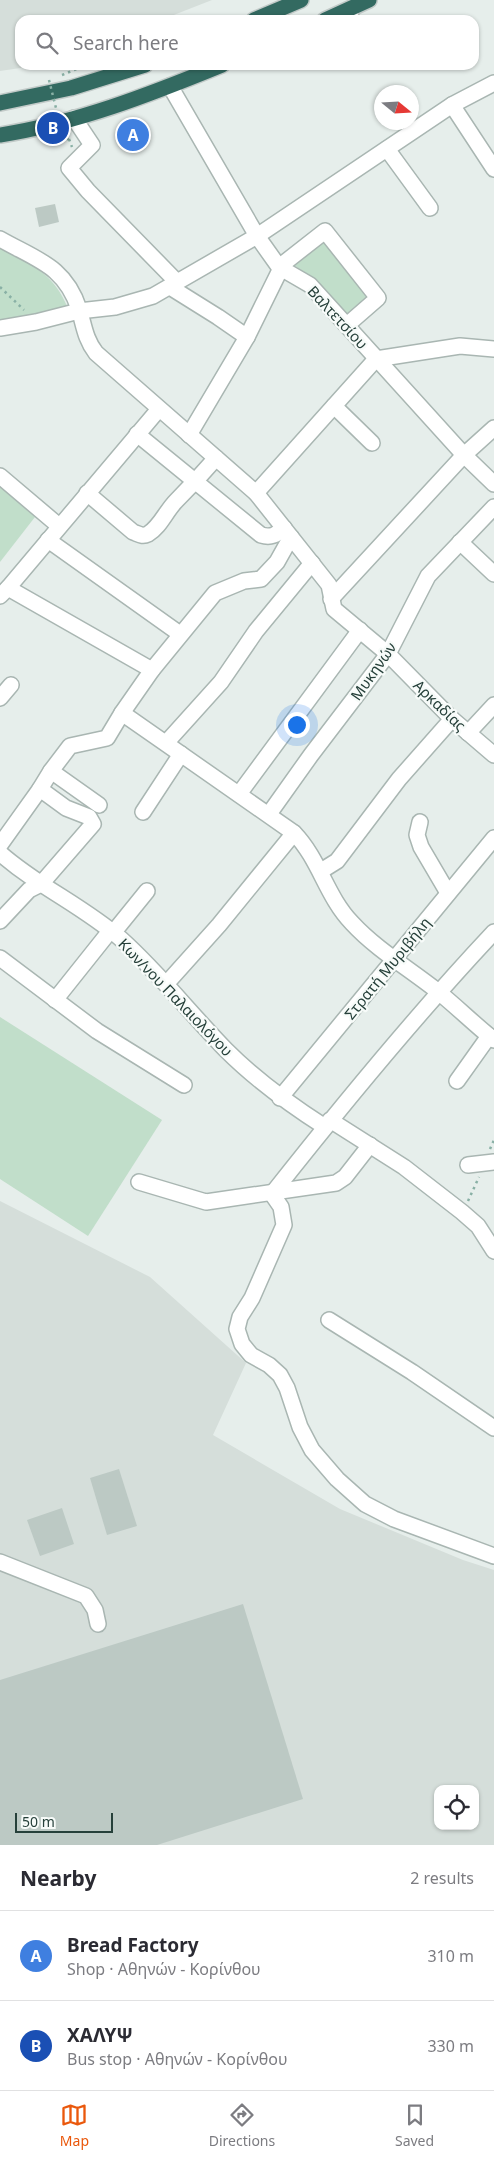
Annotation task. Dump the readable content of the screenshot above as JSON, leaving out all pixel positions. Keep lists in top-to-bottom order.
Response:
{
  "streets": {
    "street": [
      "Βαλτετσίου",
      "Μυκηνών",
      "Αρκαδίας",
      "Στρατή Μυριβήλη",
      "Κων/νου Παλαιολόγου"
    ]
  },
  "crossings": [
    ["Μυκηνών", "Αρκαδίας"],
    ["Στρατή Μυριβήλη", "Κων/νου Παλαιολόγου"]
  ],
  "scale_bar": "50 m",
  "north": "right",
  "page": {
    "search": "Search here",
    "pins": ["B", "A"],
    "scale": "50 m",
    "heading": ["Nearby", "2 results"],
    "list": [
      {
        "mark": "A",
        "name": "Bread Factory",
        "note": "Shop · Αθηνών - Κορίνθου",
        "value": "310 m"
      },
      {
        "mark": "B",
        "name": "ΧΑΛΥΨ",
        "note": "Bus stop · Αθηνών - Κορίνθου",
        "value": "330 m"
      }
    ],
    "nav": ["Map", "Directions", "Saved"]
  }
}
